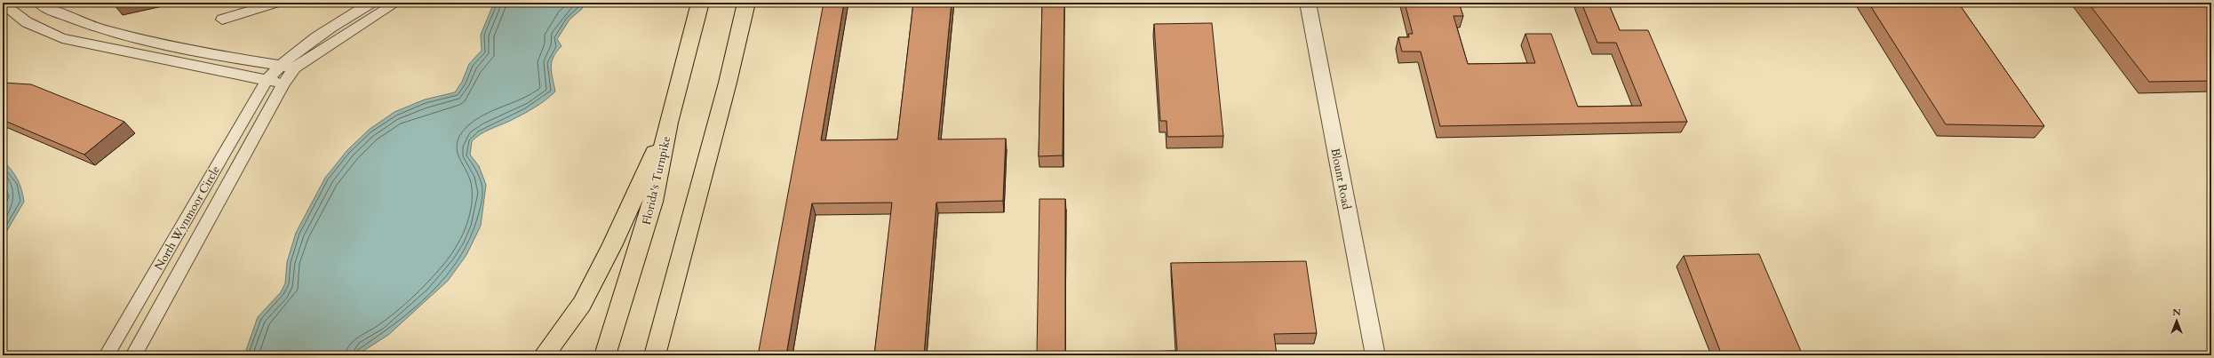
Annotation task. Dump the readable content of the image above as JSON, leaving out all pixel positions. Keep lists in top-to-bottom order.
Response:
{
  "streets": {
    "highway": ["Florida's Turnpike"],
    "street": ["Blount Road", "North Wynmoor Circle"]
  },
  "north": "top"
}
